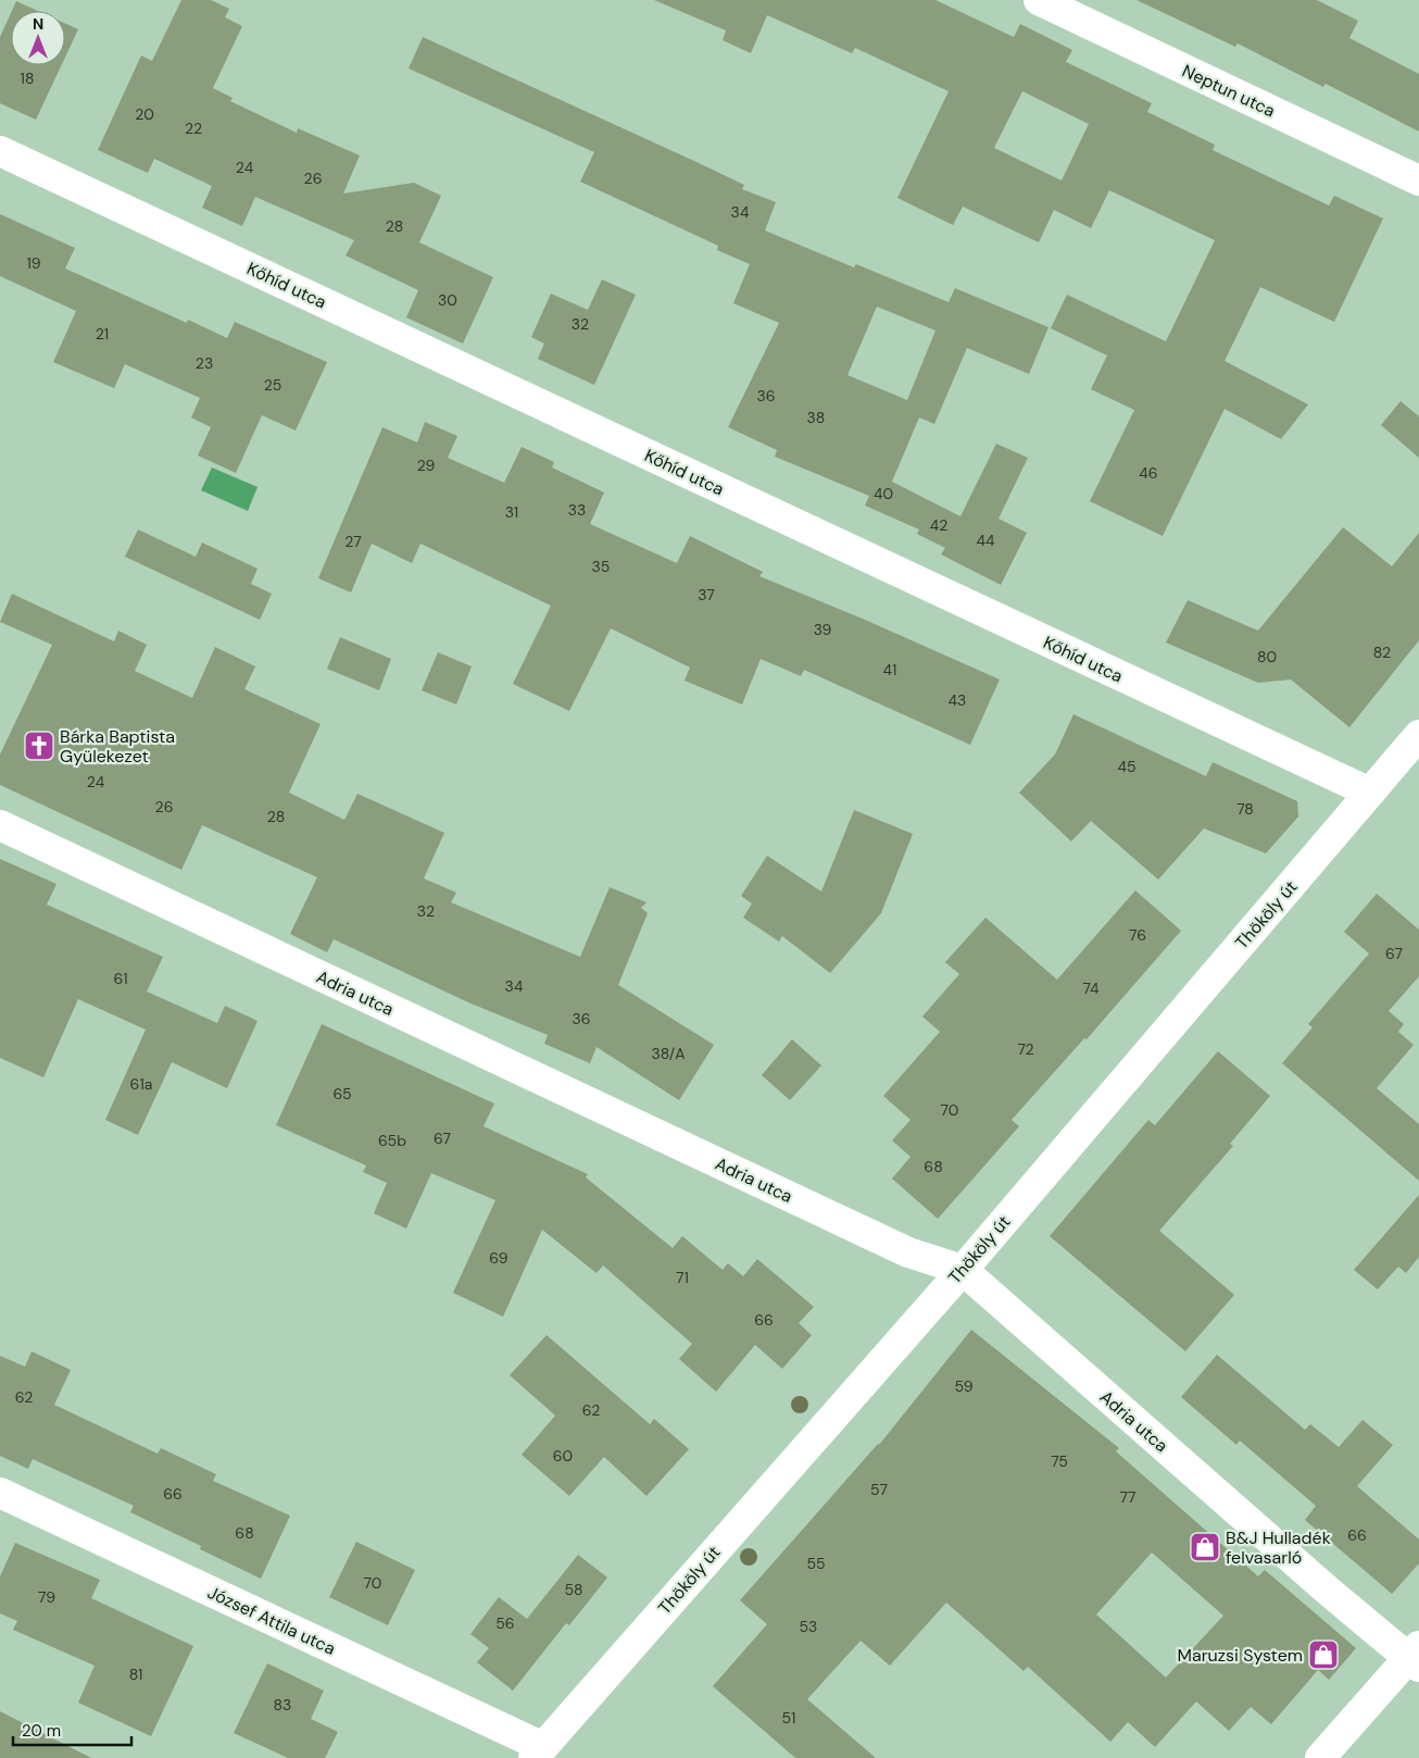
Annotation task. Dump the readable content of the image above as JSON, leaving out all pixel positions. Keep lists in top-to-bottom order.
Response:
{
  "streets": {
    "street": [
      "Neptun utca",
      "Kőhíd utca",
      "Thököly út",
      "Adria utca",
      "József Attila utca"
    ]
  },
  "crossings": [
    ["Kőhíd utca", "Thököly út"],
    ["Thököly út", "Adria utca"],
    ["Thököly út", "József Attila utca"]
  ],
  "places": {
    "church": ["Bárka Baptista Gyülekezet"],
    "shop": ["B&J Hulladék felvasarló", "Maruzsi System"]
  },
  "house_numbers": [
    "18",
    "20",
    "22",
    "24",
    "26",
    "34",
    "28",
    "19",
    "30",
    "32",
    "21",
    "23",
    "25",
    "36",
    "38",
    "29",
    "46",
    "40",
    "33",
    "31",
    "42",
    "44",
    "27",
    "35",
    "37",
    "39",
    "82",
    "80",
    "41",
    "43",
    "45",
    "24",
    "26",
    "78",
    "28",
    "32",
    "76",
    "67",
    "61",
    "34",
    "74",
    "36",
    "72",
    "38/A",
    "61a",
    "65",
    "70",
    "67",
    "65b",
    "68",
    "69",
    "71",
    "66",
    "59",
    "62",
    "62",
    "60",
    "75",
    "57",
    "66",
    "77",
    "68",
    "66",
    "55",
    "70",
    "58",
    "79",
    "56",
    "53",
    "81",
    "83",
    "51"
  ],
  "scale_bar": "20 m",
  "north": "top"
}
